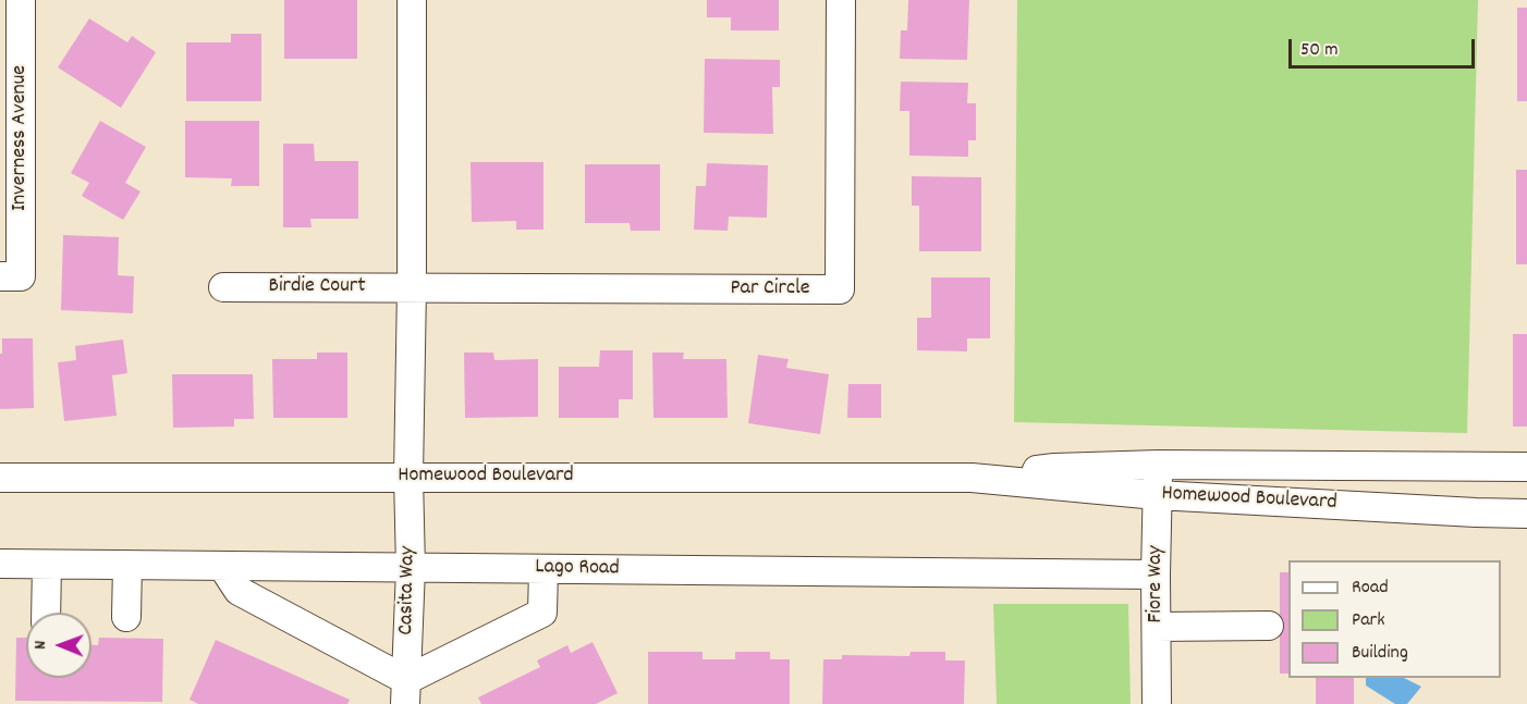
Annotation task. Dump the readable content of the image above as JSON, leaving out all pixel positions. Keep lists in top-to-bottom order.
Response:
{
  "streets": {
    "street": [
      "Inverness Avenue",
      "Birdie Court",
      "Par Circle",
      "Homewood Boulevard",
      "Lago Road",
      "Fiore Way",
      "Casita Way"
    ]
  },
  "crossings": [
    ["Birdie Court", "Par Circle"],
    ["Homewood Boulevard", "Fiore Way"],
    ["Homewood Boulevard", "Casita Way"],
    ["Lago Road", "Fiore Way"],
    ["Lago Road", "Casita Way"]
  ],
  "legend": ["Road", "Park", "Building"],
  "scale_bar": "50 m",
  "north": "left"
}
